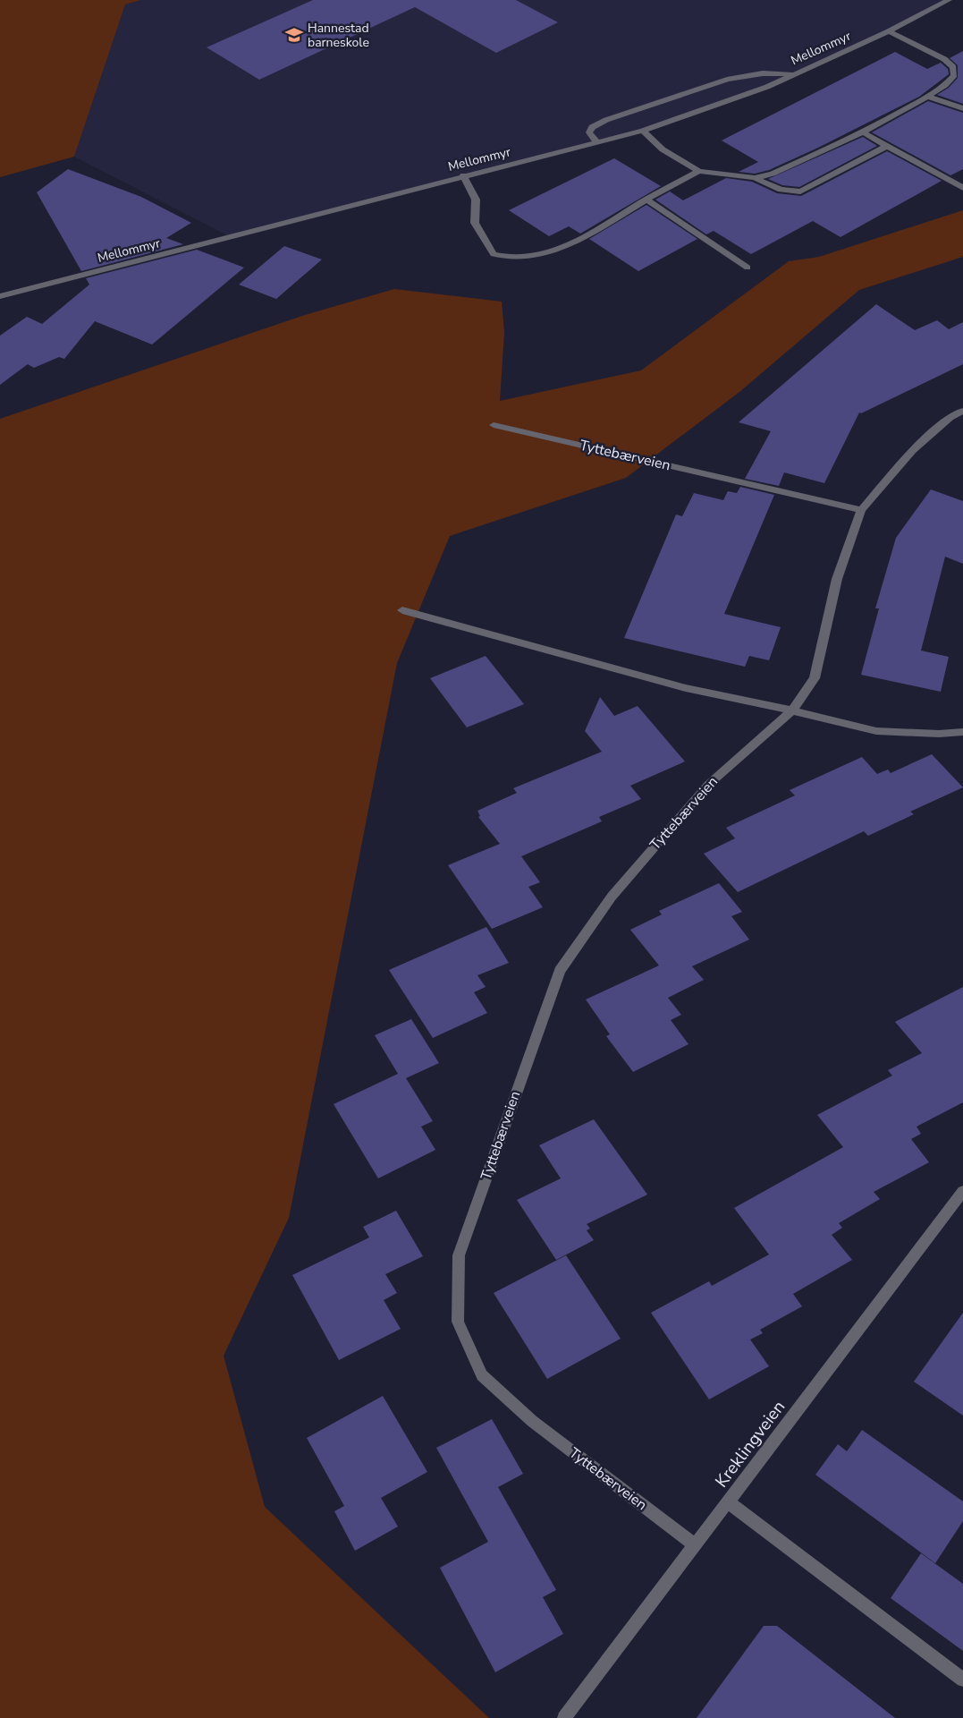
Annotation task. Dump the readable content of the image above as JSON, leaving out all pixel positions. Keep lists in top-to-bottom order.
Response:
{
  "streets": {
    "street": ["Mellommyr", "Tyttebærveien", "Kreklingveien"]
  },
  "crossings": [
    ["Tyttebærveien", "Kreklingveien"]
  ],
  "places": {
    "school or university": ["Hannestad barneskole"]
  }
}
